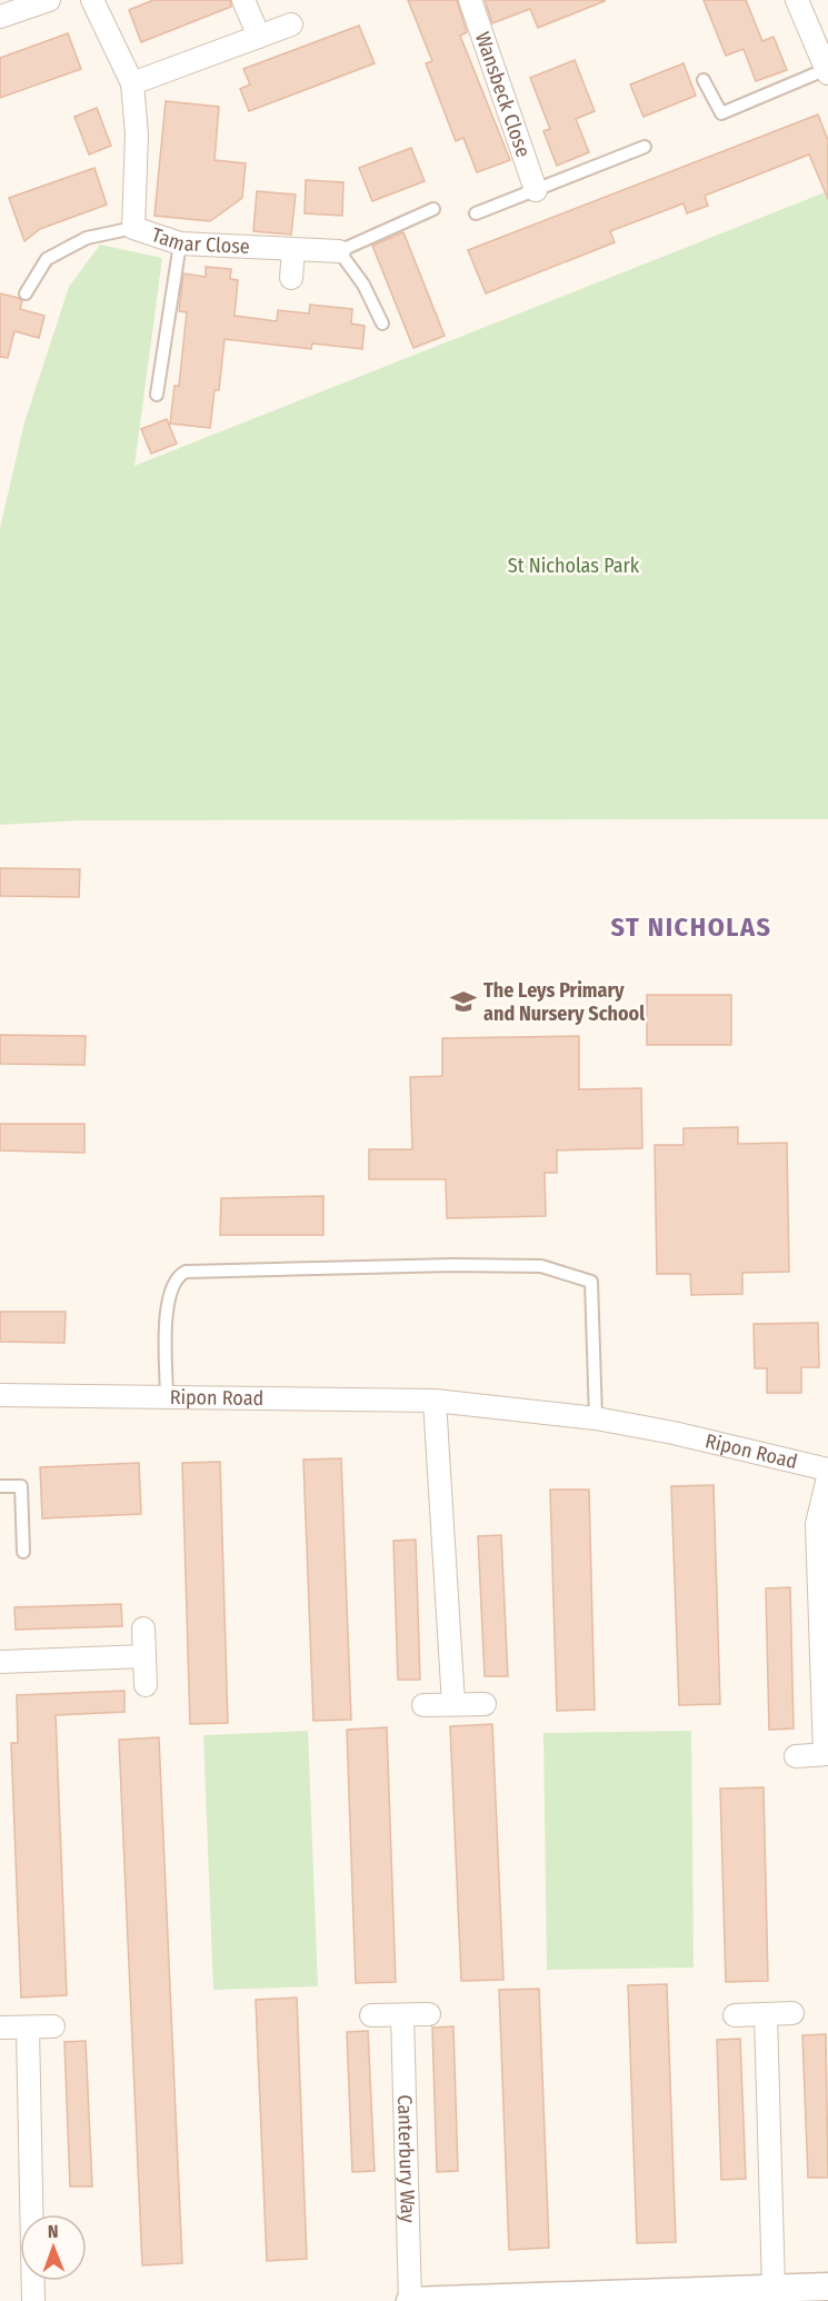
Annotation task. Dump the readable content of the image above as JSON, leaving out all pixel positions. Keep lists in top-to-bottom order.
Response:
{
  "streets": {
    "street": [
      "Wansbeck Close",
      "Tamar Close",
      "Ripon Road",
      "Canterbury Way"
    ]
  },
  "districts": ["ST NICHOLAS"],
  "parks": ["St Nicholas Park"],
  "places": {
    "school or university": ["The Leys Primary and Nursery School"]
  },
  "north": "top"
}
